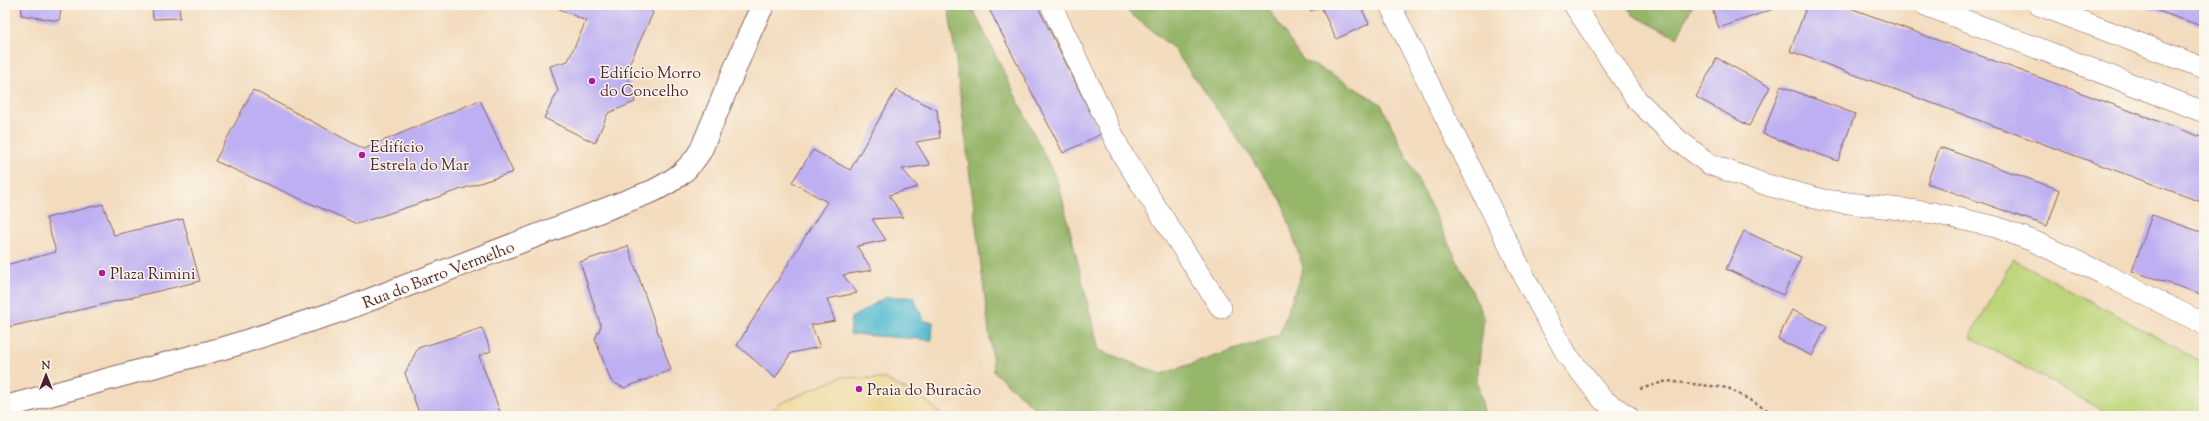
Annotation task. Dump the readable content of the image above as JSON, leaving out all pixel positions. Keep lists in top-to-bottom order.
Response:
{
  "streets": {
    "street": ["Rua do Barro Vermelho"]
  },
  "places": [
    "Edifício Morro do Concelho",
    "Edifício Estrela do Mar",
    "Plaza Rimini",
    "Praia do Buracão"
  ],
  "north": "top"
}
